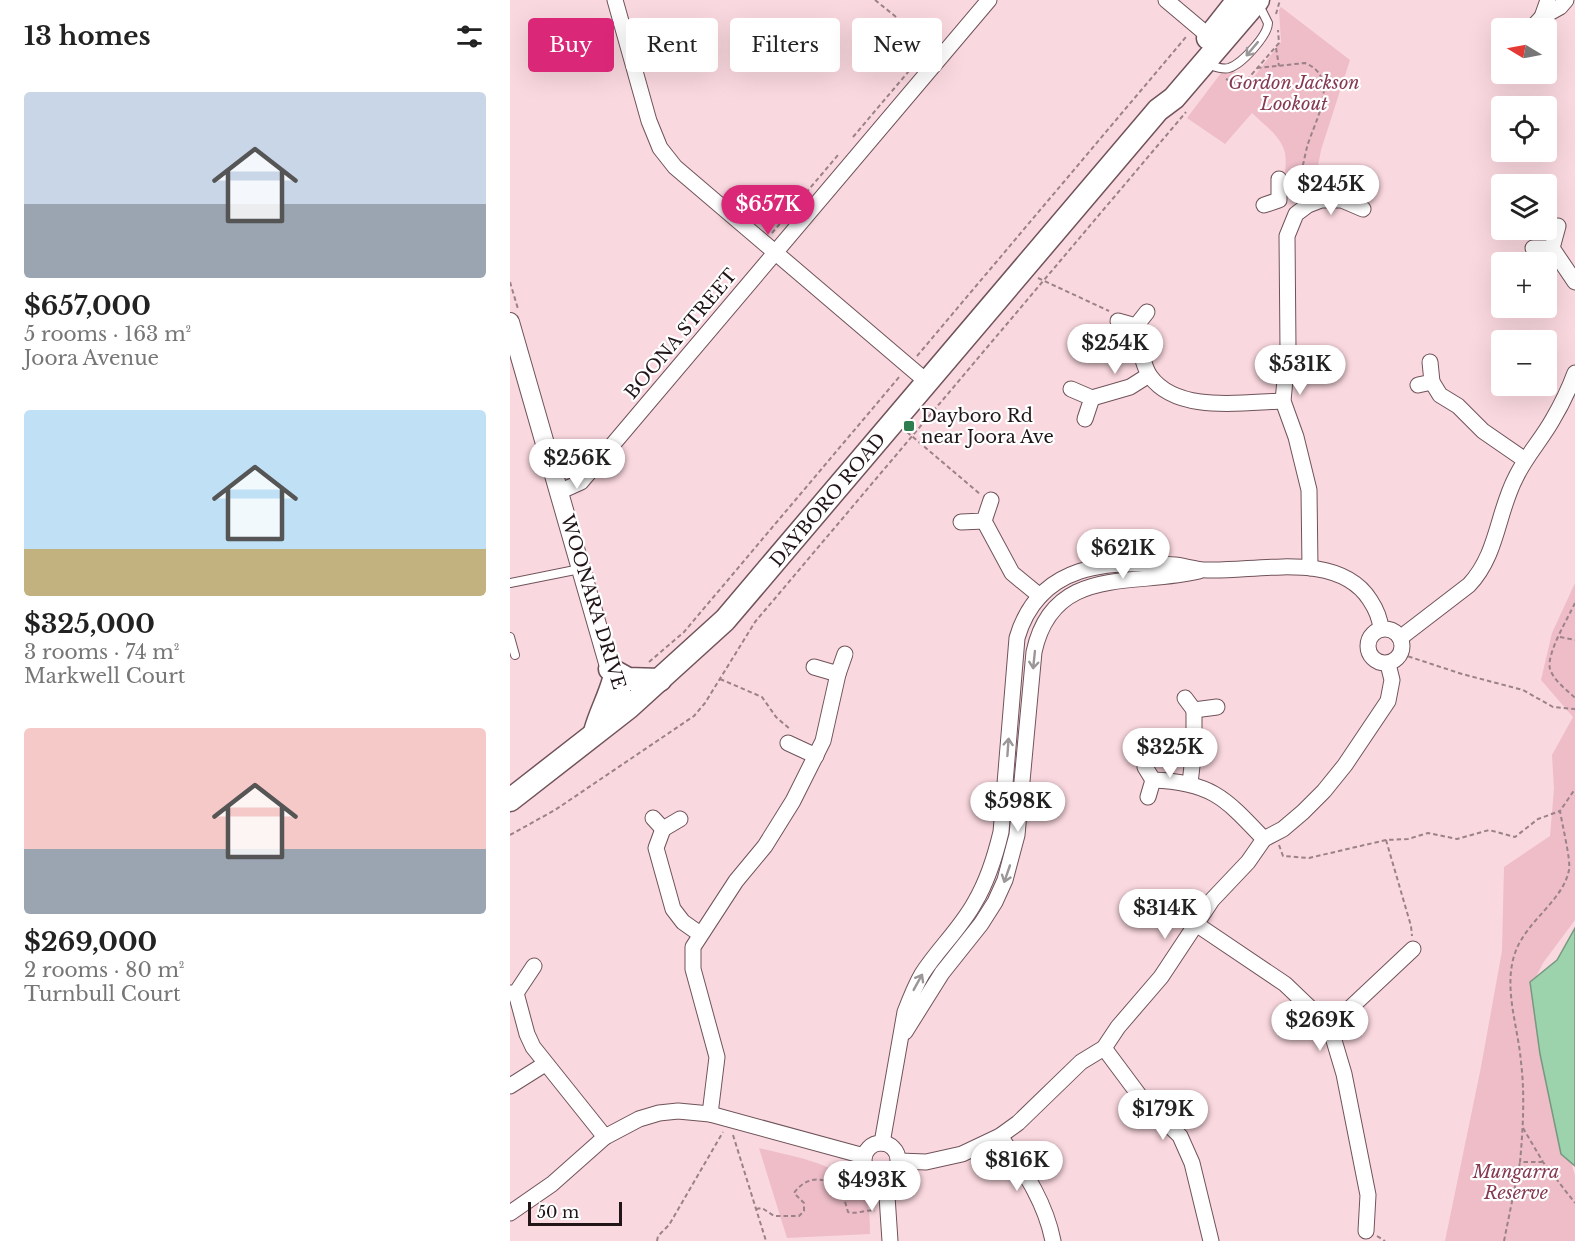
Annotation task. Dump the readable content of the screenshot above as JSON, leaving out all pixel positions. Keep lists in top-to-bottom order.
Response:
{
  "streets": {
    "main road": ["DAYBORO ROAD"],
    "street": ["BOONA STREET", "WOONARA DRIVE"]
  },
  "crossings": [
    ["BOONA STREET", "WOONARA DRIVE"],
    ["DAYBORO ROAD", "WOONARA DRIVE"]
  ],
  "parks": ["Gordon Jackson Lookout", "Mungarra Reserve"],
  "places": {
    "transit": ["Dayboro Rd near Joora Ave"]
  },
  "scale_bar": "50 m",
  "north": "left",
  "page": {
    "heading": "13 homes",
    "map_buttons": ["+", "−"],
    "chip": [
      "Buy",
      "Rent",
      "Filters",
      "New"
    ],
    "list": [
      {
        "name": "$657,000",
        "note": "5 rooms · 163 m² · Joora Avenue"
      },
      {
        "name": "$325,000",
        "note": "3 rooms · 74 m² · Markwell Court"
      },
      {
        "name": "$269,000",
        "note": "2 rooms · 80 m² · Turnbull Court"
      }
    ],
    "price": [
      "$245K",
      "$657K",
      "$254K",
      "$531K",
      "$256K",
      "$621K",
      "$325K",
      "$598K",
      "$314K",
      "$269K",
      "$179K",
      "$816K",
      "$493K"
    ],
    "scale": "50 m"
  }
}
